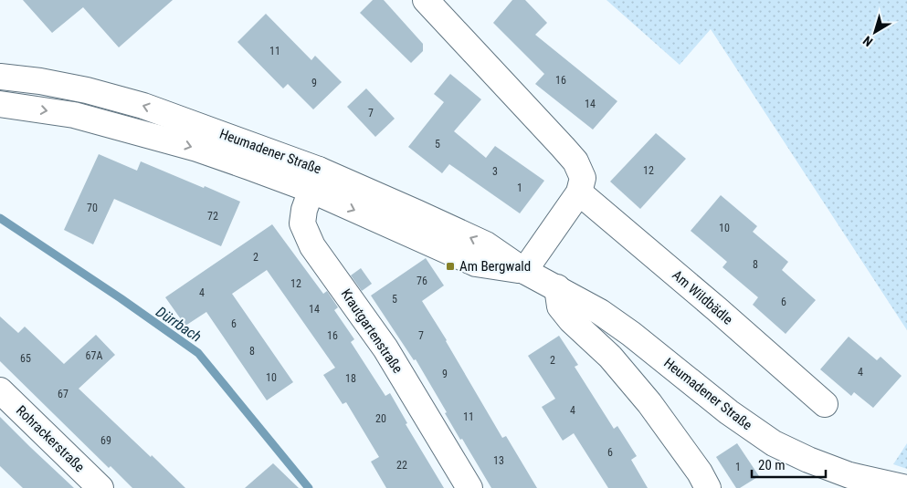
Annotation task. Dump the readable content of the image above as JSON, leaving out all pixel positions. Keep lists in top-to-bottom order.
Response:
{
  "streets": {
    "street": [
      "Heumadener Straße",
      "Am Wildbädle",
      "Krautgartenstraße",
      "Rohrackerstraße"
    ]
  },
  "crossings": [
    ["Heumadener Straße", "Krautgartenstraße"]
  ],
  "water": ["Dürrbach"],
  "places": {
    "transit": ["Am Bergwald"]
  },
  "house_numbers": [
    "11",
    "16",
    "9",
    "14",
    "7",
    "5",
    "12",
    "3",
    "1",
    "70",
    "72",
    "10",
    "2",
    "8",
    "76",
    "12",
    "4",
    "5",
    "6",
    "14",
    "6",
    "16",
    "7",
    "8",
    "67A",
    "65",
    "2",
    "4",
    "9",
    "10",
    "18",
    "67",
    "4",
    "11",
    "20",
    "69",
    "6",
    "13",
    "22",
    "1"
  ],
  "scale_bar": "20 m",
  "north": "bottom left"
}
